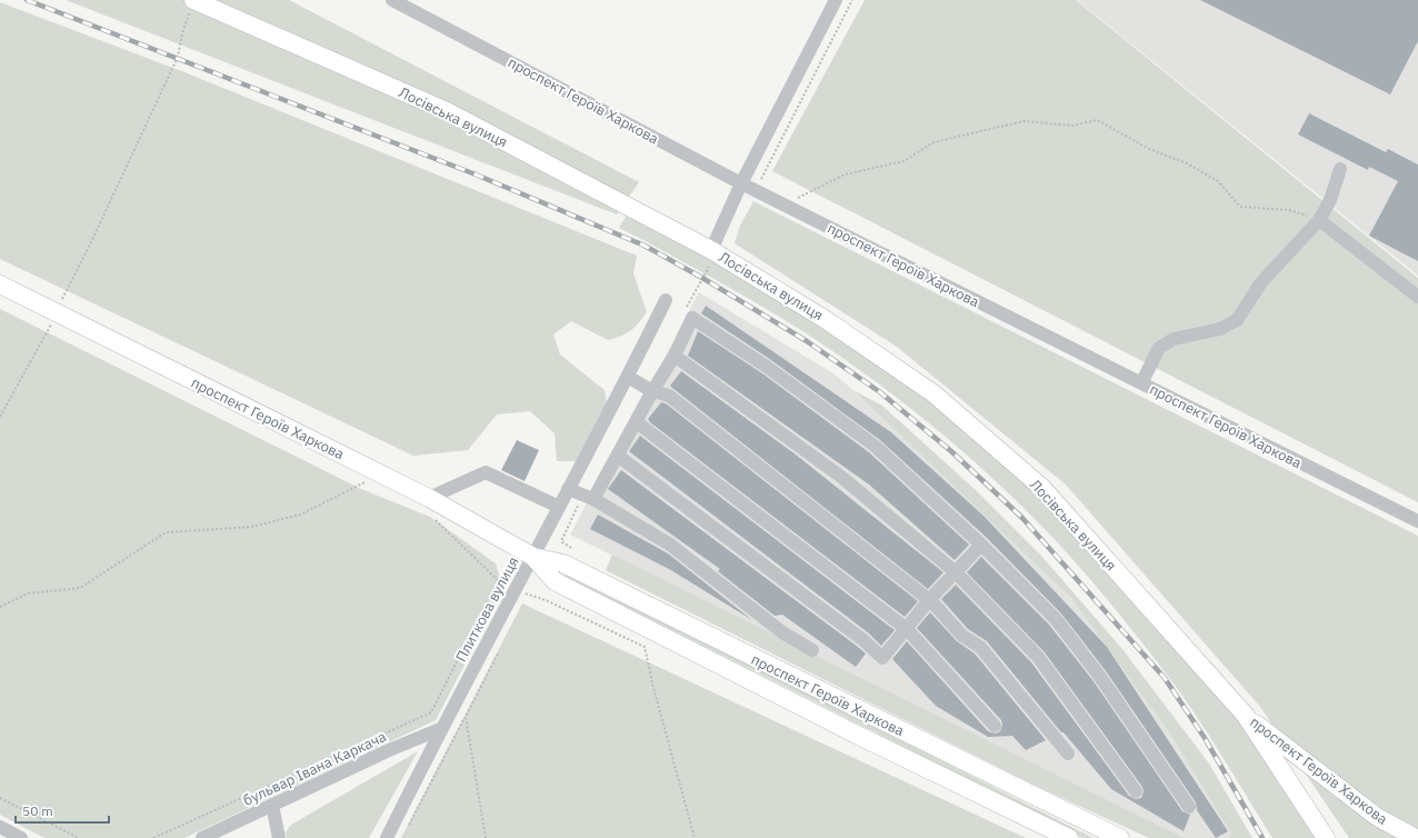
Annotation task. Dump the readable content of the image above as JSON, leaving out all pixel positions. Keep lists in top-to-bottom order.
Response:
{
  "streets": {
    "main road": ["проспект Героїв Харкова", "Лосівська вулиця"],
    "street": ["Плиткова вулиця", "бульвар Івана Каркача"]
  },
  "crossings": [
    ["проспект Героїв Харкова", "Лосівська вулиця"],
    ["проспект Героїв Харкова", "Плиткова вулиця"],
    ["Плиткова вулиця", "бульвар Івана Каркача"]
  ],
  "scale_bar": "50 m"
}
